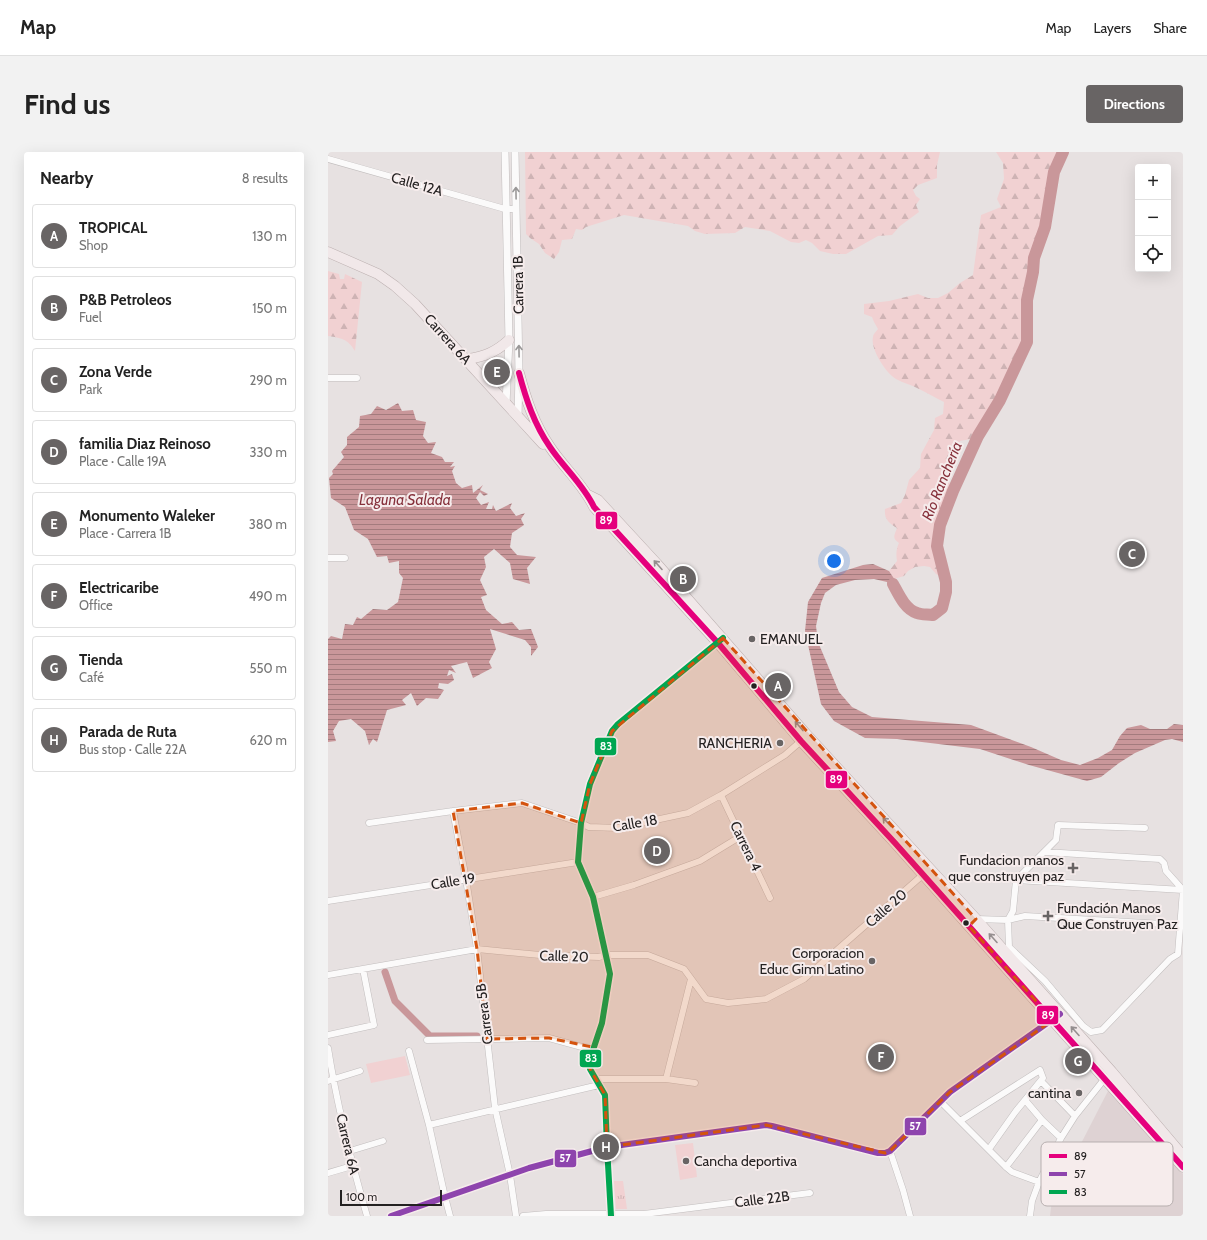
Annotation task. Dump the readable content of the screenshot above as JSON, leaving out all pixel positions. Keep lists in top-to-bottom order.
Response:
{
  "streets": {
    "highway": ["Carrera 6A"],
    "street": [
      "Calle 12A",
      "Carrera 1B",
      "Calle 18",
      "Carrera 4",
      "Calle 19",
      "Calle 20",
      "Carrera 5B",
      "Calle 22B"
    ]
  },
  "crossings": [
    ["Calle 12A", "Carrera 1B"],
    ["Carrera 1B", "Carrera 6A"],
    ["Calle 18", "Carrera 4"],
    ["Calle 18", "Carrera 5B"],
    ["Calle 19", "Carrera 5B"],
    ["Calle 20", "Carrera 5B"]
  ],
  "water": ["Río Ranchería", "Laguna Salada"],
  "places": {
    "other": [
      "EMANUEL",
      "RANCHERIA",
      "Corporacion Educ Gimn Latino",
      "cantina",
      "Cancha deportiva"
    ],
    "health": ["Fundacion manos que construyen paz", "Fundación Manos Que Construyen Paz"]
  },
  "lines": ["transit line 89", "transit line 83", "transit line 57"],
  "legend": ["89", "57", "83"],
  "scale_bar": "100 m",
  "page": {
    "header": "Map",
    "nav": ["Map", "Layers", "Share"],
    "buttons": "Directions",
    "title": "Find us",
    "heading": ["Nearby", "8 results"],
    "map_buttons": ["+", "−"],
    "list": [
      {
        "mark": "A",
        "name": "TROPICAL",
        "note": "Shop",
        "value": "130 m"
      },
      {
        "mark": "B",
        "name": "P&B Petroleos",
        "note": "Fuel",
        "value": "150 m"
      },
      {
        "mark": "C",
        "name": "Zona Verde",
        "note": "Park",
        "value": "290 m"
      },
      {
        "mark": "D",
        "name": "familia Diaz Reinoso",
        "note": "Place · Calle 19A",
        "value": "330 m"
      },
      {
        "mark": "E",
        "name": "Monumento Waleker",
        "note": "Place · Carrera 1B",
        "value": "380 m"
      },
      {
        "mark": "F",
        "name": "Electricaribe",
        "note": "Office",
        "value": "490 m"
      },
      {
        "mark": "G",
        "name": "Tienda",
        "note": "Café",
        "value": "550 m"
      },
      {
        "mark": "H",
        "name": "Parada de Ruta",
        "note": "Bus stop · Calle 22A",
        "value": "620 m"
      }
    ],
    "pins": [
      "E",
      "C",
      "B",
      "A",
      "D",
      "F",
      "G",
      "H"
    ],
    "scale": "100 m"
  }
}
